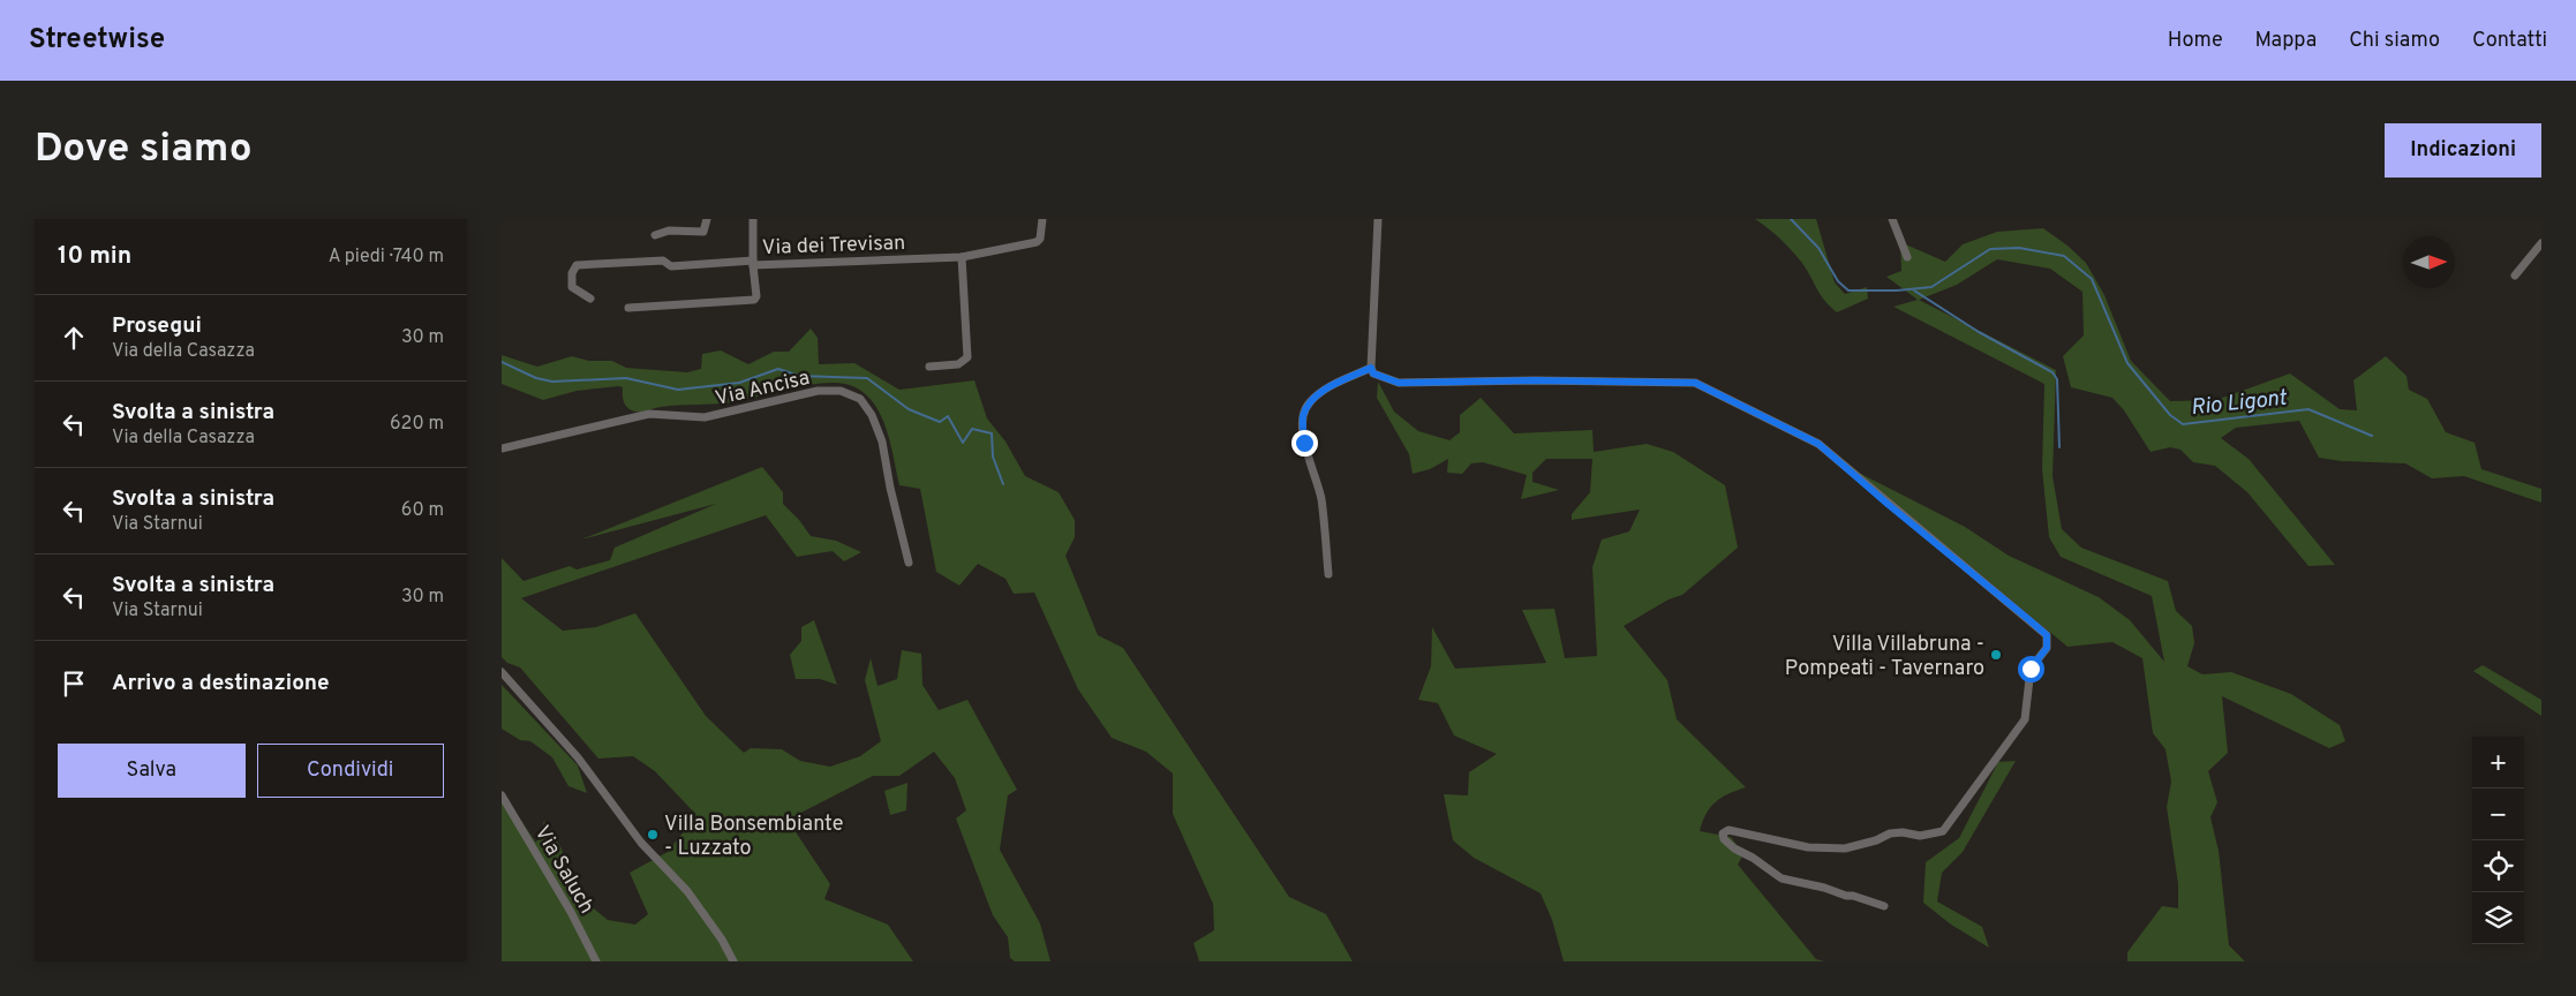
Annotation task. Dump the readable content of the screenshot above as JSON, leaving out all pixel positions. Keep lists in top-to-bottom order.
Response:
{
  "streets": {
    "street": ["Via dei Trevisan", "Via Ancisa", "Via Saluch"]
  },
  "water": ["Rio Ligont"],
  "places": ["Villa Villabruna - Pompeati - Tavernaro", "Villa Bonsembiante - Luzzato"],
  "north": "right",
  "page": {
    "header": "Streetwise",
    "nav": [
      "Home",
      "Mappa",
      "Chi siamo",
      "Contatti"
    ],
    "buttons": [
      "Indicazioni",
      ["Salva", "Condividi"]
    ],
    "title": "Dove siamo",
    "heading": ["10 min", "A piedi · 740 m"],
    "list": [
      ["Prosegui", "Via della Casazza", "30 m"],
      ["Svolta a sinistra", "Via della Casazza", "620 m"],
      ["Svolta a sinistra", "Via Starnui", "60 m"],
      ["Svolta a sinistra", "Via Starnui", "30 m"],
      "Arrivo a destinazione"
    ],
    "map_buttons": ["+", "−"]
  }
}
